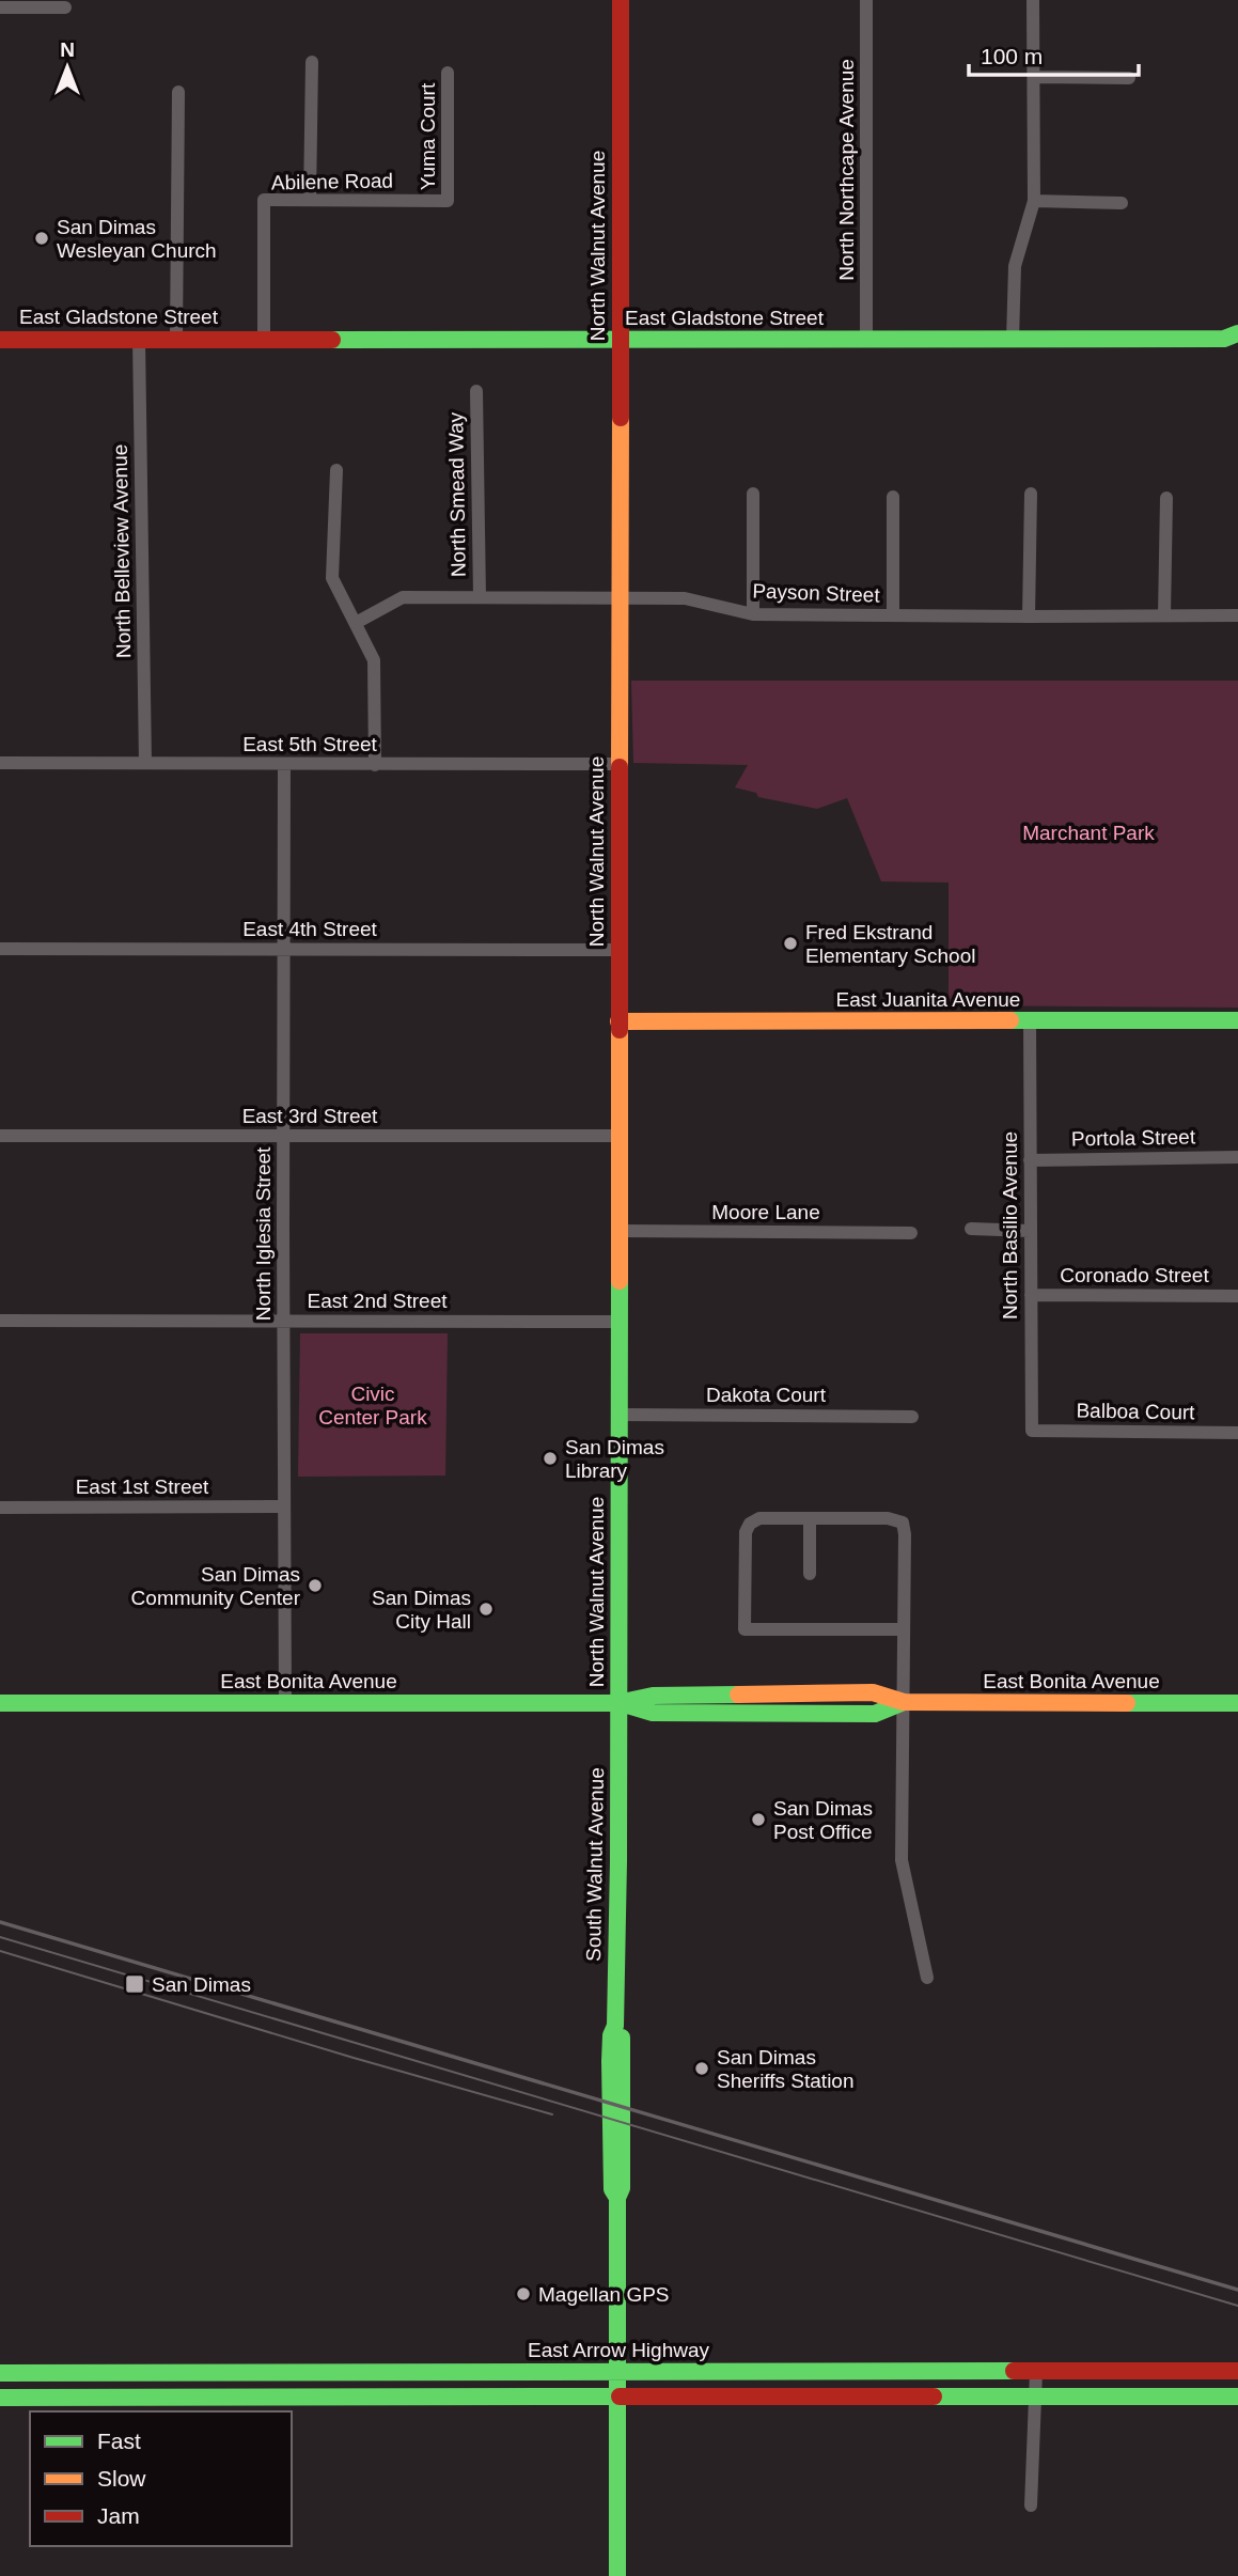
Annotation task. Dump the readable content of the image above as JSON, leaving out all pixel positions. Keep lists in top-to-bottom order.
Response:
{
  "streets": {
    "main road": [
      "North Walnut Avenue",
      "East Gladstone Street",
      "East Juanita Avenue",
      "East Bonita Avenue",
      "South Walnut Avenue",
      "East Arrow Highway"
    ],
    "street": [
      "Yuma Court",
      "North Northcape Avenue",
      "Abilene Road",
      "North Smead Way",
      "North Belleview Avenue",
      "Payson Street",
      "East 5th Street",
      "East 4th Street",
      "East 3rd Street",
      "Portola Street",
      "Moore Lane",
      "North Basilio Avenue",
      "North Iglesia Street",
      "Coronado Street",
      "East 2nd Street",
      "Dakota Court",
      "Balboa Court",
      "East 1st Street"
    ]
  },
  "crossings": [
    ["Yuma Court", "Abilene Road"],
    ["North Northcape Avenue", "East Gladstone Street"],
    ["Abilene Road", "East Gladstone Street"],
    ["North Walnut Avenue", "East Gladstone Street"],
    ["North Walnut Avenue", "Payson Street"],
    ["North Walnut Avenue", "East 5th Street"],
    ["North Walnut Avenue", "East 4th Street"],
    ["North Walnut Avenue", "East Juanita Avenue"],
    ["North Walnut Avenue", "East 3rd Street"],
    ["North Walnut Avenue", "Moore Lane"],
    ["North Walnut Avenue", "East 2nd Street"],
    ["North Walnut Avenue", "Dakota Court"],
    ["North Walnut Avenue", "East Bonita Avenue"],
    ["North Walnut Avenue", "South Walnut Avenue"],
    ["East Gladstone Street", "North Belleview Avenue"],
    ["North Smead Way", "Payson Street"],
    ["North Belleview Avenue", "East 5th Street"],
    ["East 5th Street", "North Iglesia Street"],
    ["East 4th Street", "North Iglesia Street"],
    ["East Juanita Avenue", "North Basilio Avenue"],
    ["East 3rd Street", "North Iglesia Street"],
    ["Portola Street", "North Basilio Avenue"],
    ["North Basilio Avenue", "Coronado Street"],
    ["North Basilio Avenue", "Balboa Court"],
    ["North Iglesia Street", "East 2nd Street"],
    ["North Iglesia Street", "East 1st Street"],
    ["North Iglesia Street", "East Bonita Avenue"],
    ["East Bonita Avenue", "South Walnut Avenue"],
    ["South Walnut Avenue", "East Arrow Highway"]
  ],
  "parks": ["Marchant Park", "Civic Center Park"],
  "places": {
    "other": [
      "San Dimas Wesleyan Church",
      "Fred Ekstrand Elementary School",
      "San Dimas Library",
      "San Dimas Community Center",
      "San Dimas City Hall",
      "San Dimas Post Office",
      "San Dimas Sheriffs Station",
      "Magellan GPS"
    ],
    "transit": ["San Dimas"]
  },
  "legend": ["Fast", "Slow", "Jam"],
  "scale_bar": "100 m",
  "north": "top"
}
